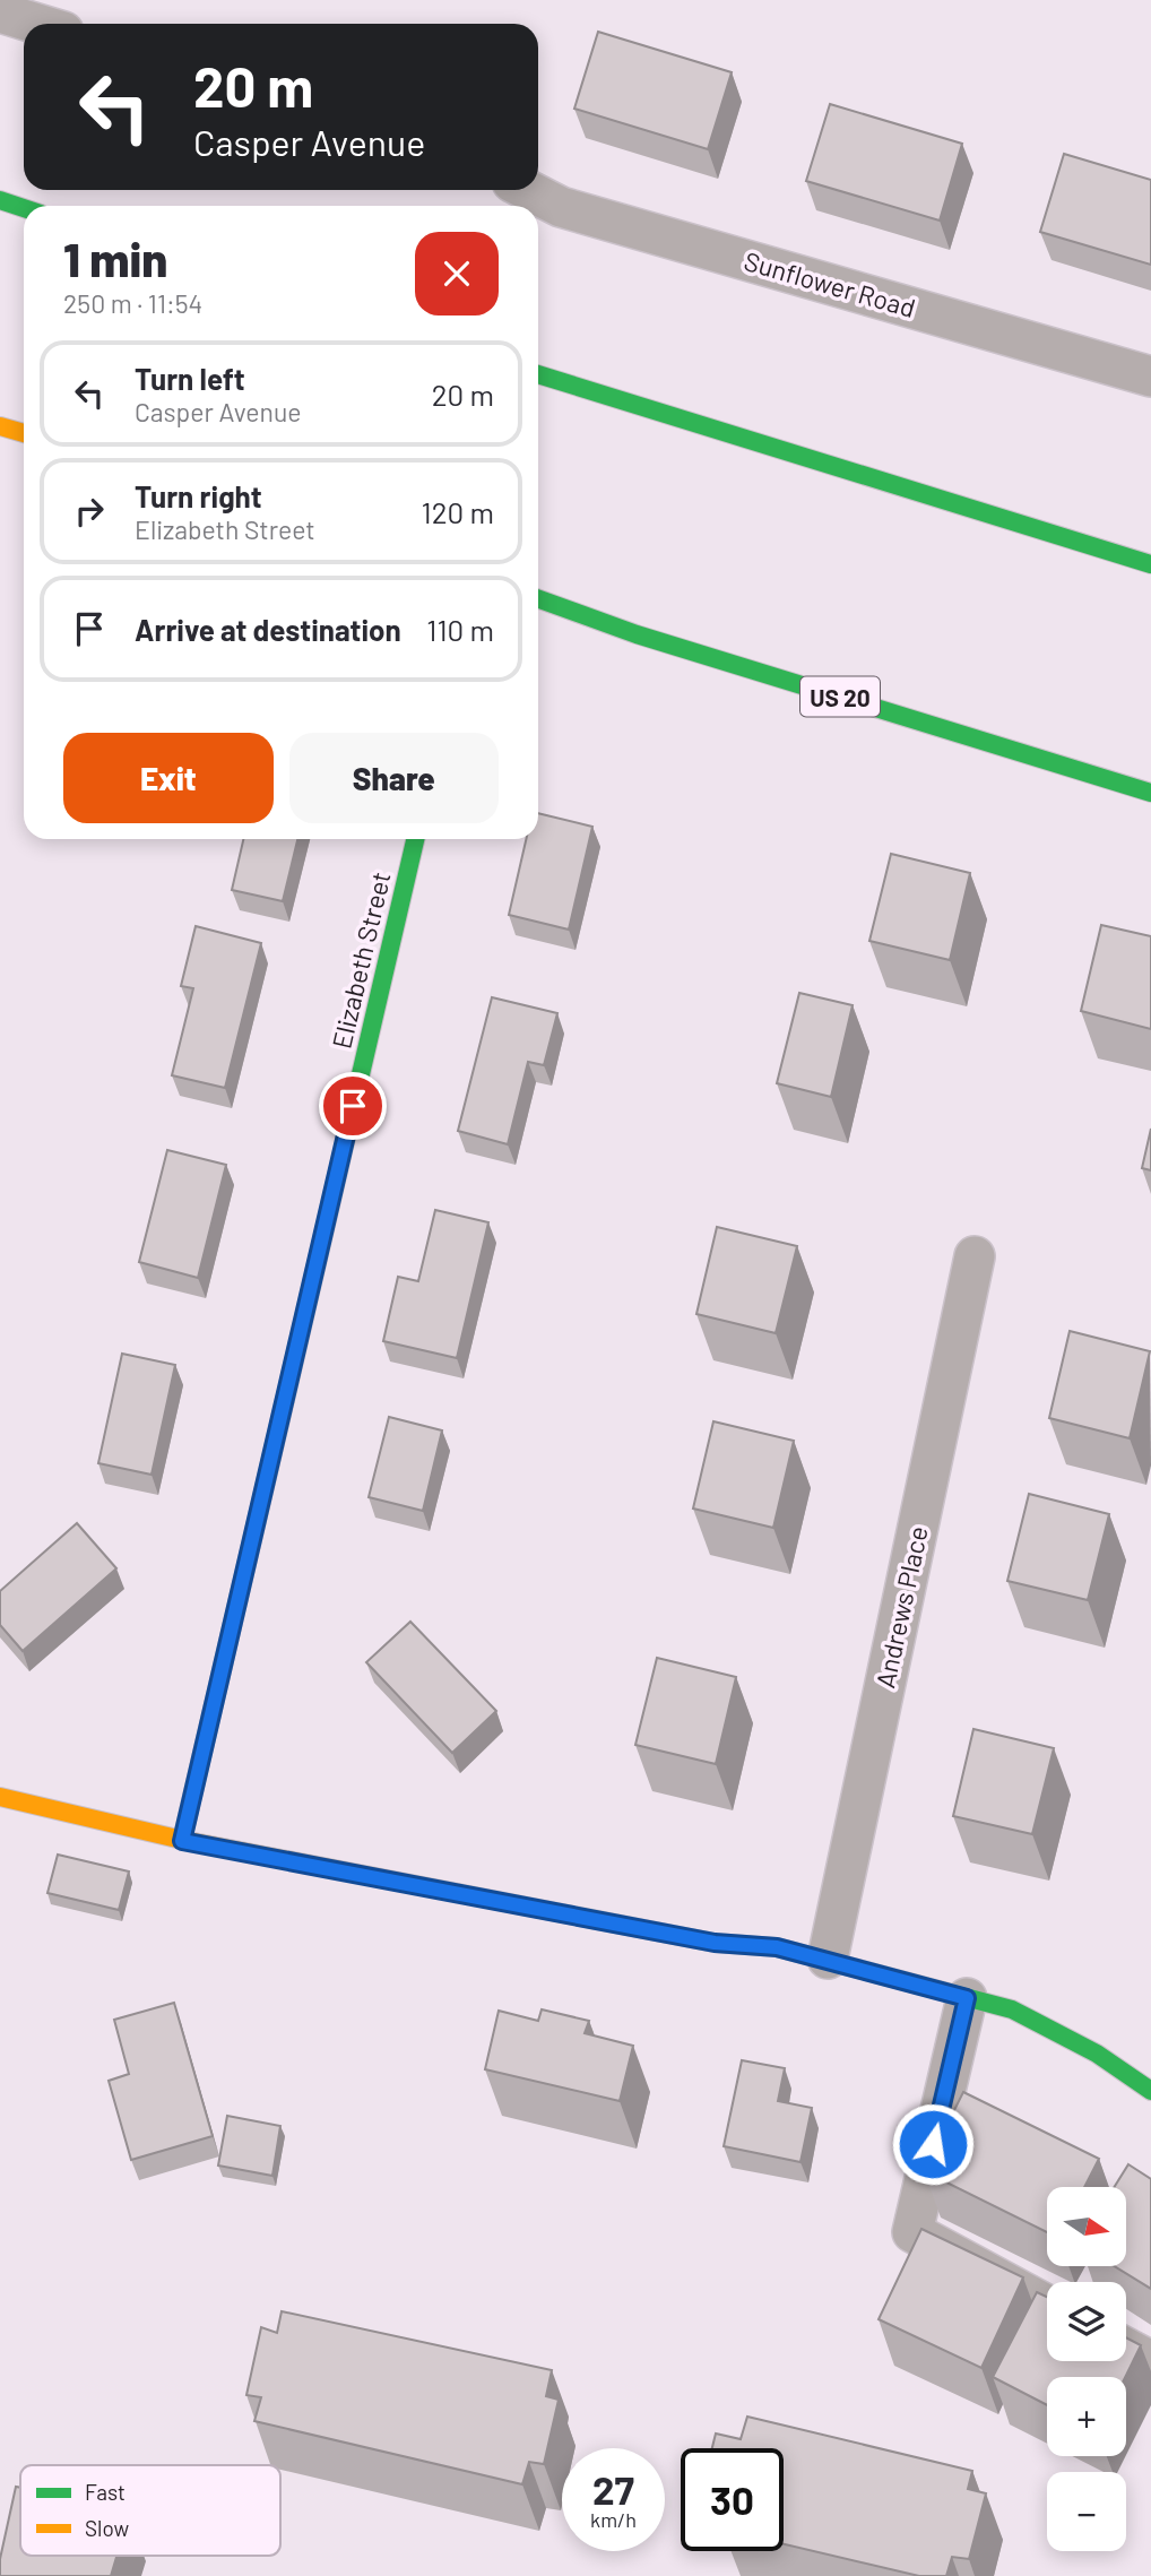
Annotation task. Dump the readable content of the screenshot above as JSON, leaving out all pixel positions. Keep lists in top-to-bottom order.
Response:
{
  "streets": {
    "main road": ["US 20", "Elizabeth Street"],
    "street": ["Sunflower Road", "Andrews Place"]
  },
  "legend": ["Fast", "Slow"],
  "north": "right",
  "page": {
    "turn": ["20 m", "Casper Avenue"],
    "heading": ["1 min", "250 m · 11:54"],
    "list": [
      {
        "name": "Turn left",
        "note": "Casper Avenue",
        "value": "20 m"
      },
      {
        "name": "Turn right",
        "note": "Elizabeth Street",
        "value": "120 m"
      },
      {
        "name": "Arrive at destination",
        "value": "110 m"
      }
    ],
    "buttons": ["Exit", "Share"],
    "map_buttons": ["+", "−"],
    "speed": "27 km/h",
    "limit": "30"
  }
}
